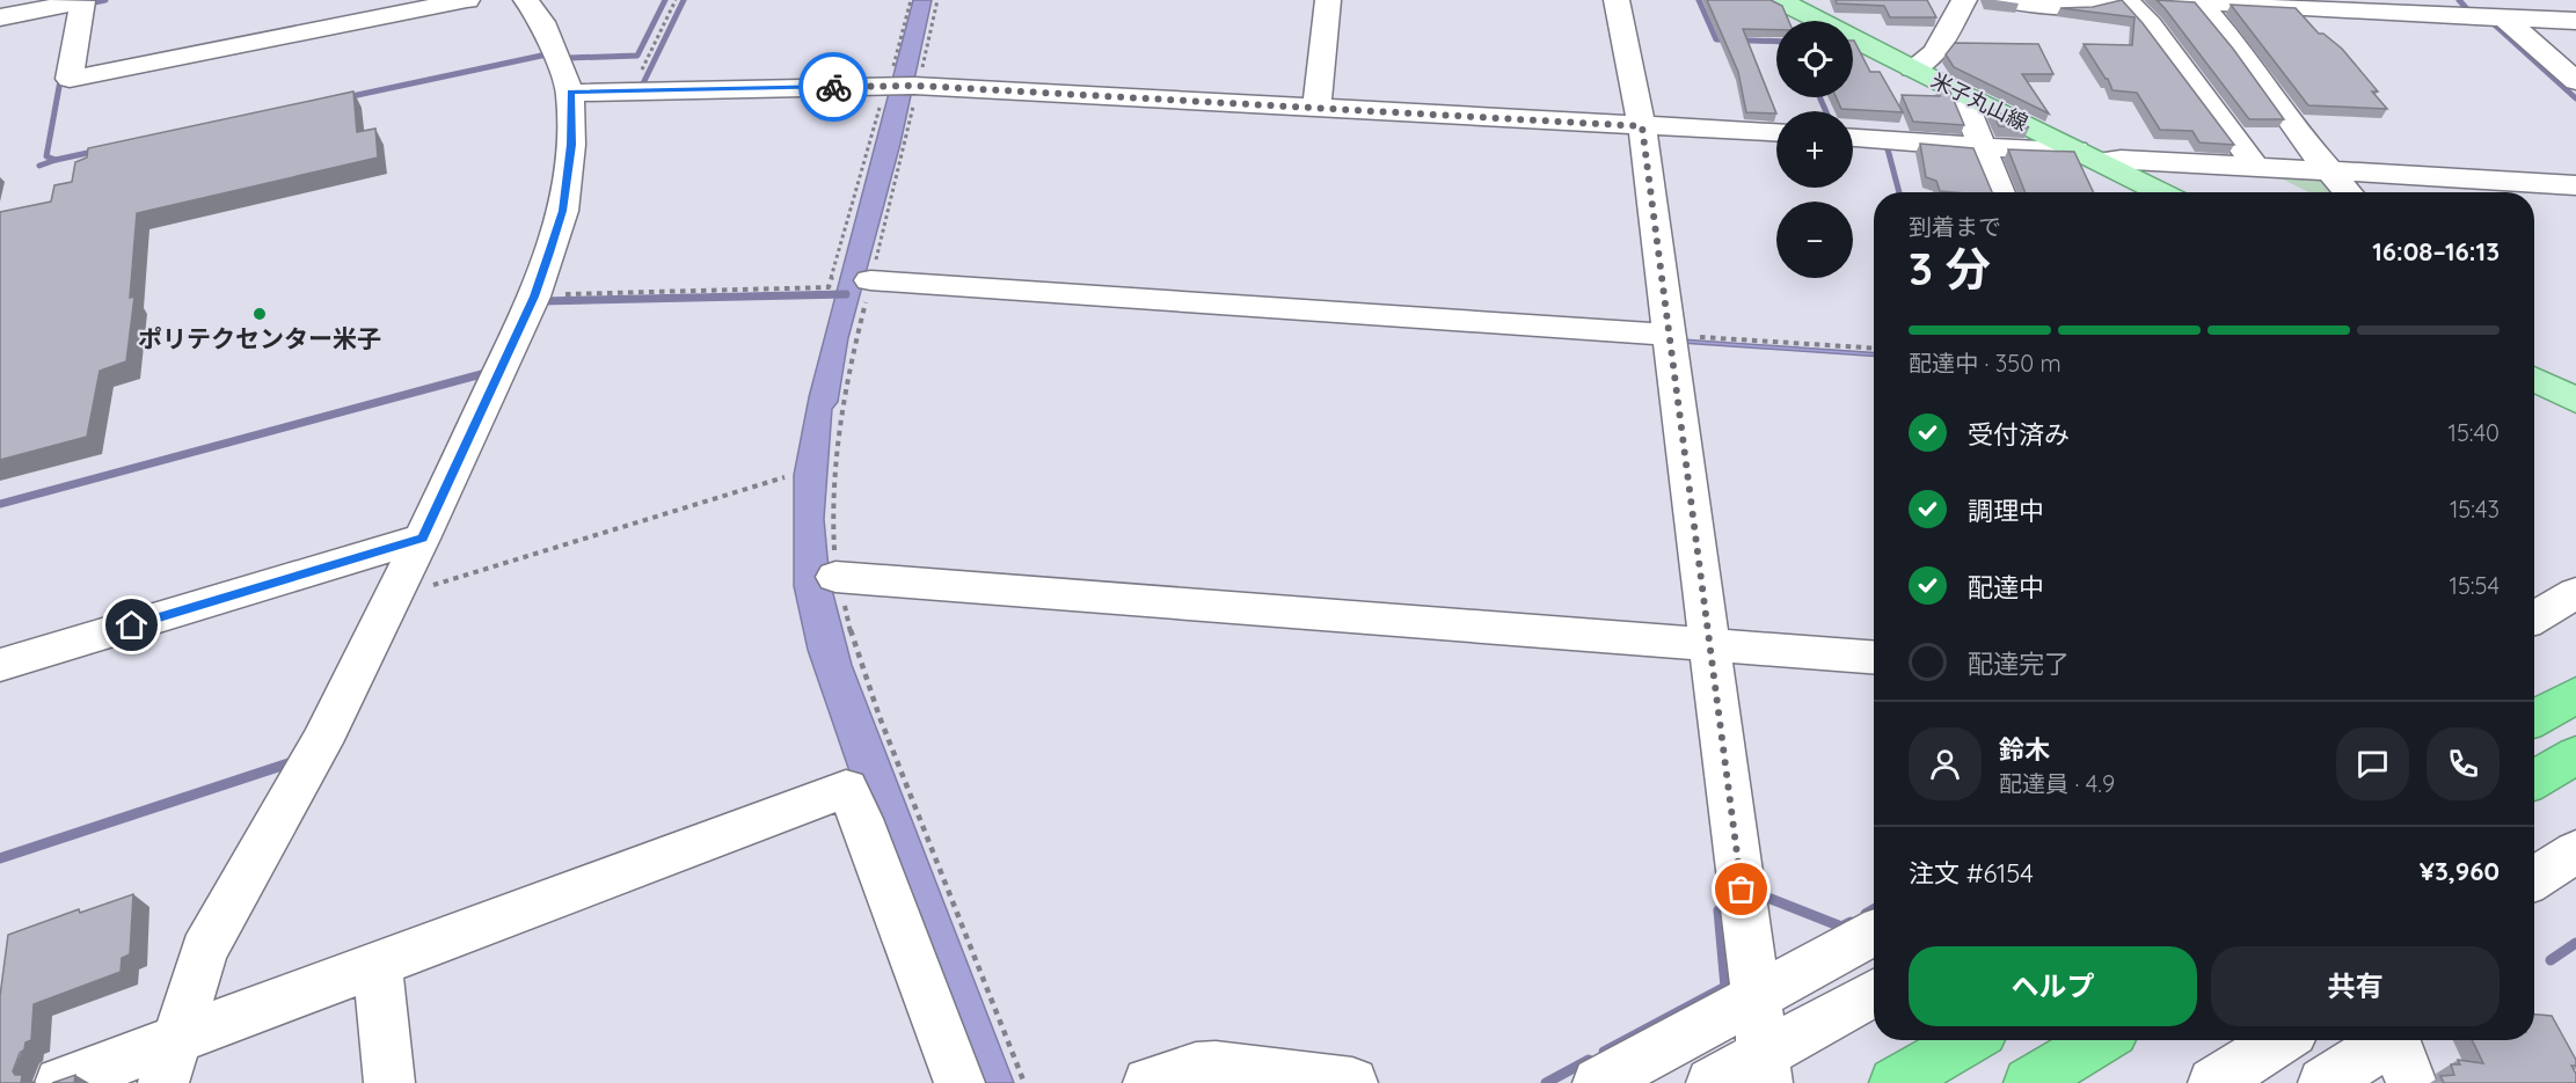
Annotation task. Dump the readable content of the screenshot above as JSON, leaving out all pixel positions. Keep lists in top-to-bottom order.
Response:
{
  "streets": {
    "main road": ["米子丸山線"]
  },
  "places": ["ポリテクセンター米子"],
  "page": {
    "map_buttons": ["+", "−"],
    "heading": ["3 分", "到着まで", "16:08–16:13"],
    "panel": [
      "鈴木",
      "配達員 · 4.9",
      "注文 #6154",
      "¥3,960"
    ],
    "bar": "配達中 · 350 m",
    "list": [
      ["受付済み", "15:40"],
      ["調理中", "15:43"],
      ["配達中", "15:54"],
      "配達完了"
    ],
    "buttons": ["ヘルプ", "共有"]
  }
}
